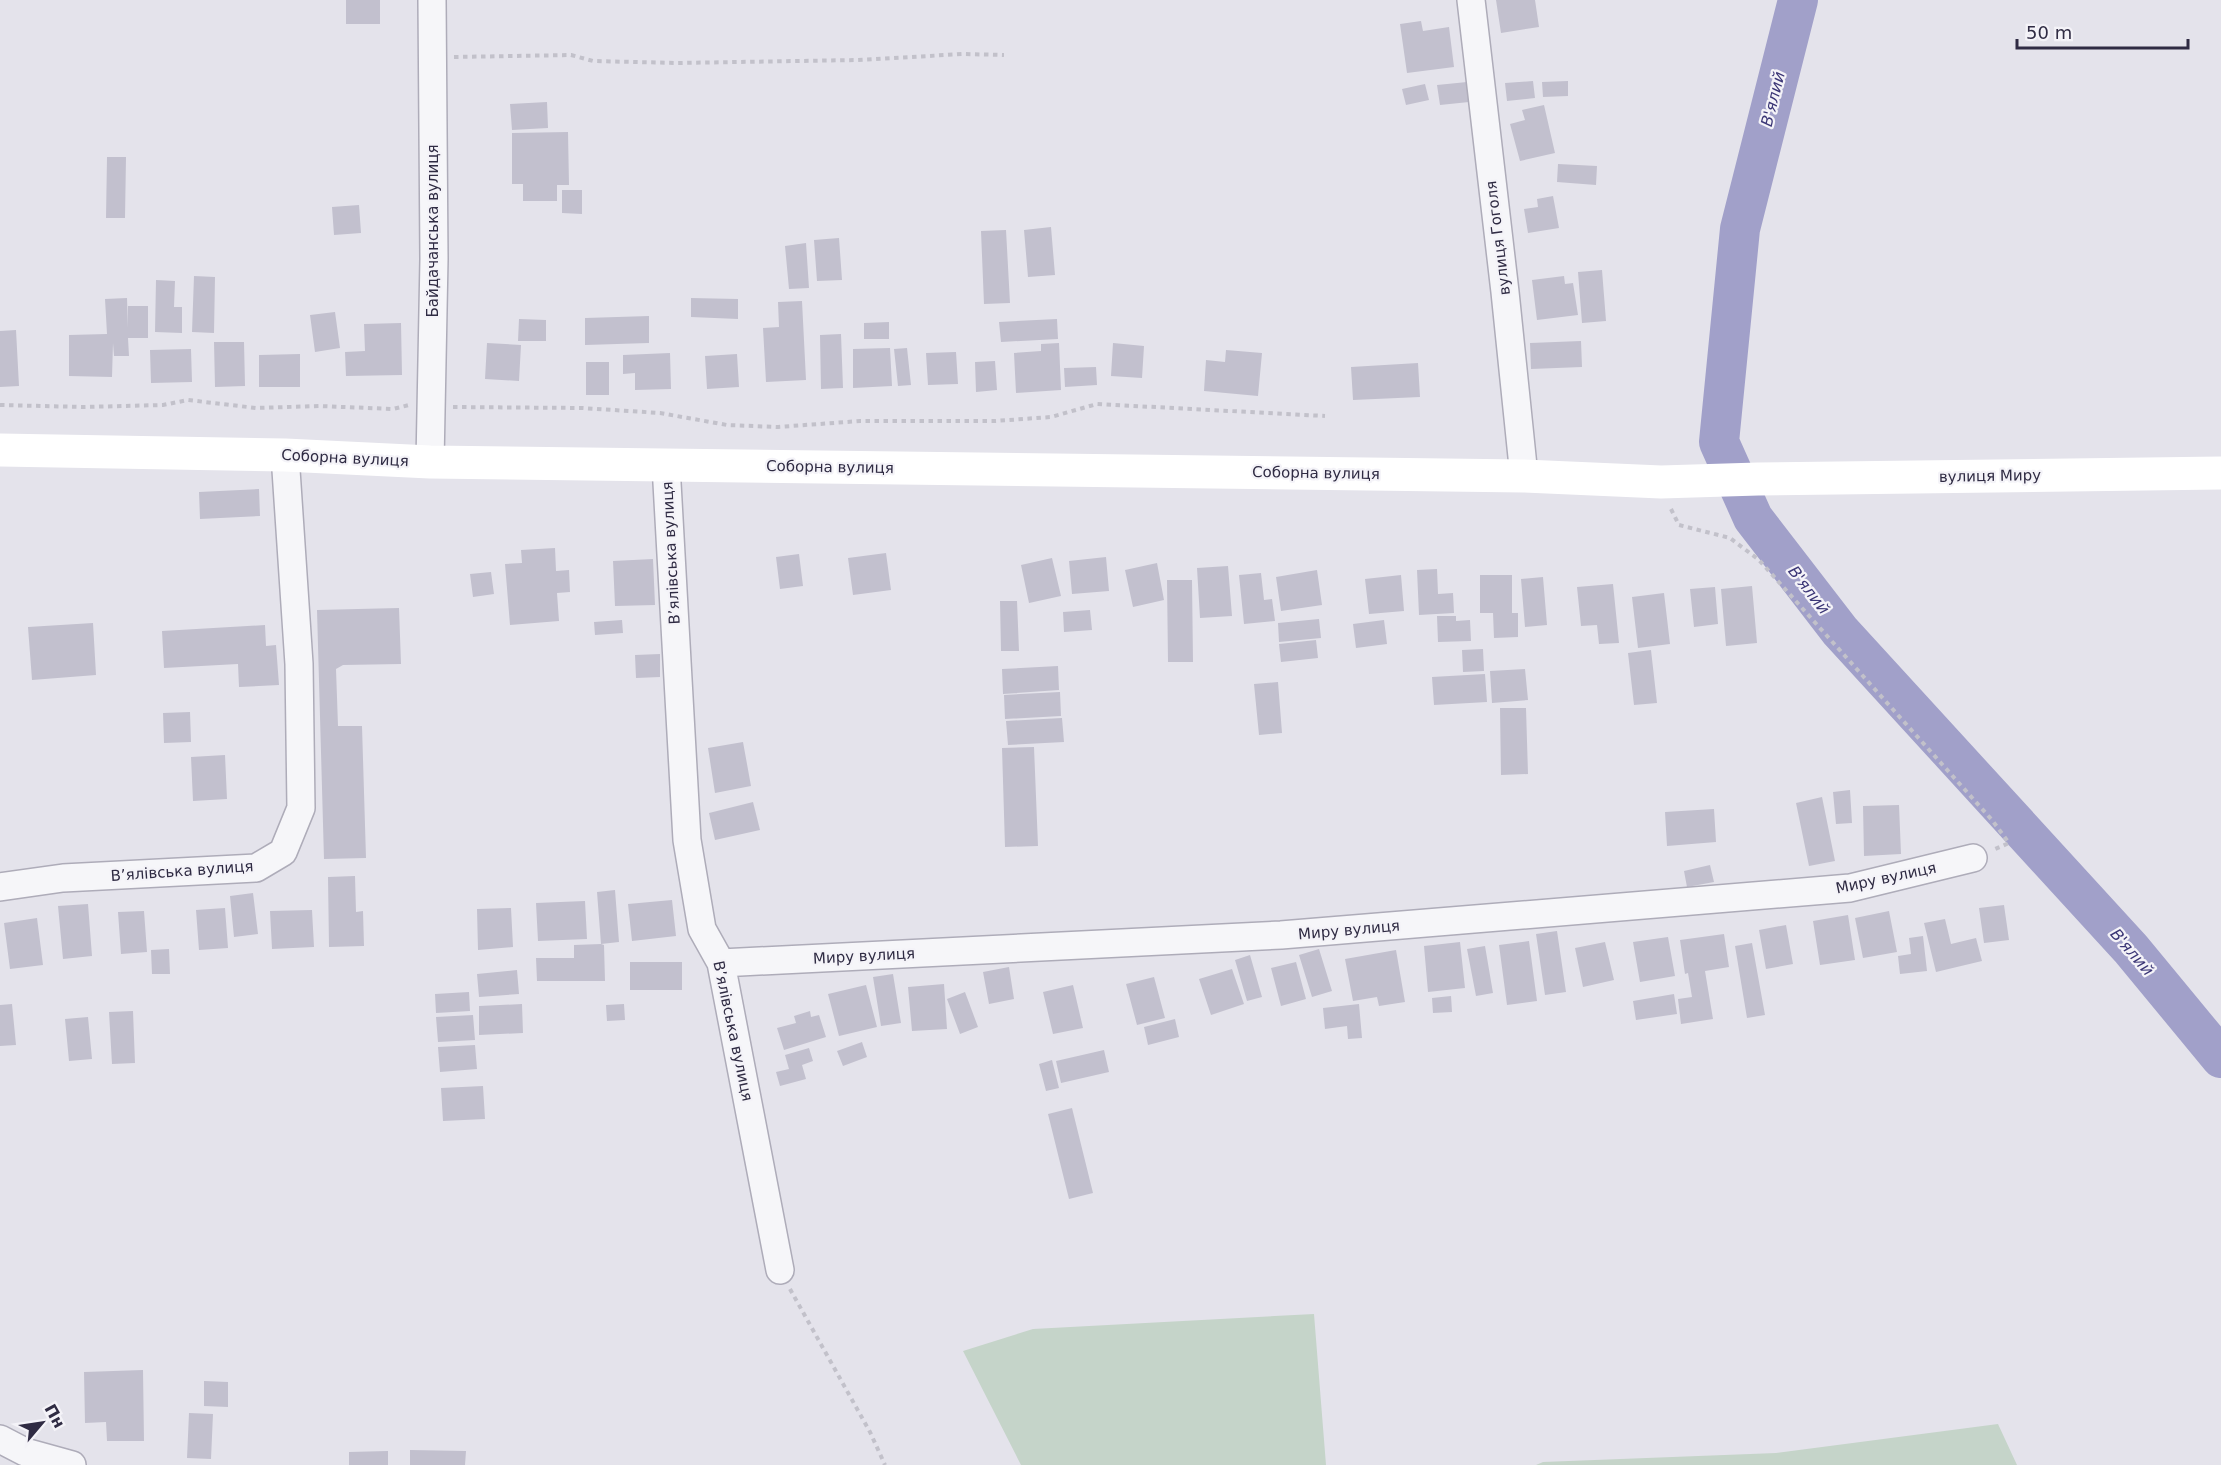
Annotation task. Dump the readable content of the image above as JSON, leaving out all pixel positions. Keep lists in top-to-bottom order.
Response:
{
  "streets": {
    "street": [
      "Байдачанська вулиця",
      "вулиця Гоголя",
      "Соборна вулиця",
      "вулиця Миру",
      "В’ялівська вулиця",
      "Миру вулиця"
    ]
  },
  "crossings": [
    ["Байдачанська вулиця", "Соборна вулиця"],
    ["вулиця Гоголя", "Соборна вулиця"],
    ["Соборна вулиця", "вулиця Миру"],
    ["Соборна вулиця", "В’ялівська вулиця"],
    ["В’ялівська вулиця", "Миру вулиця"]
  ],
  "water": ["В'ялий"],
  "scale_bar": "50 m",
  "north": "top right"
}
